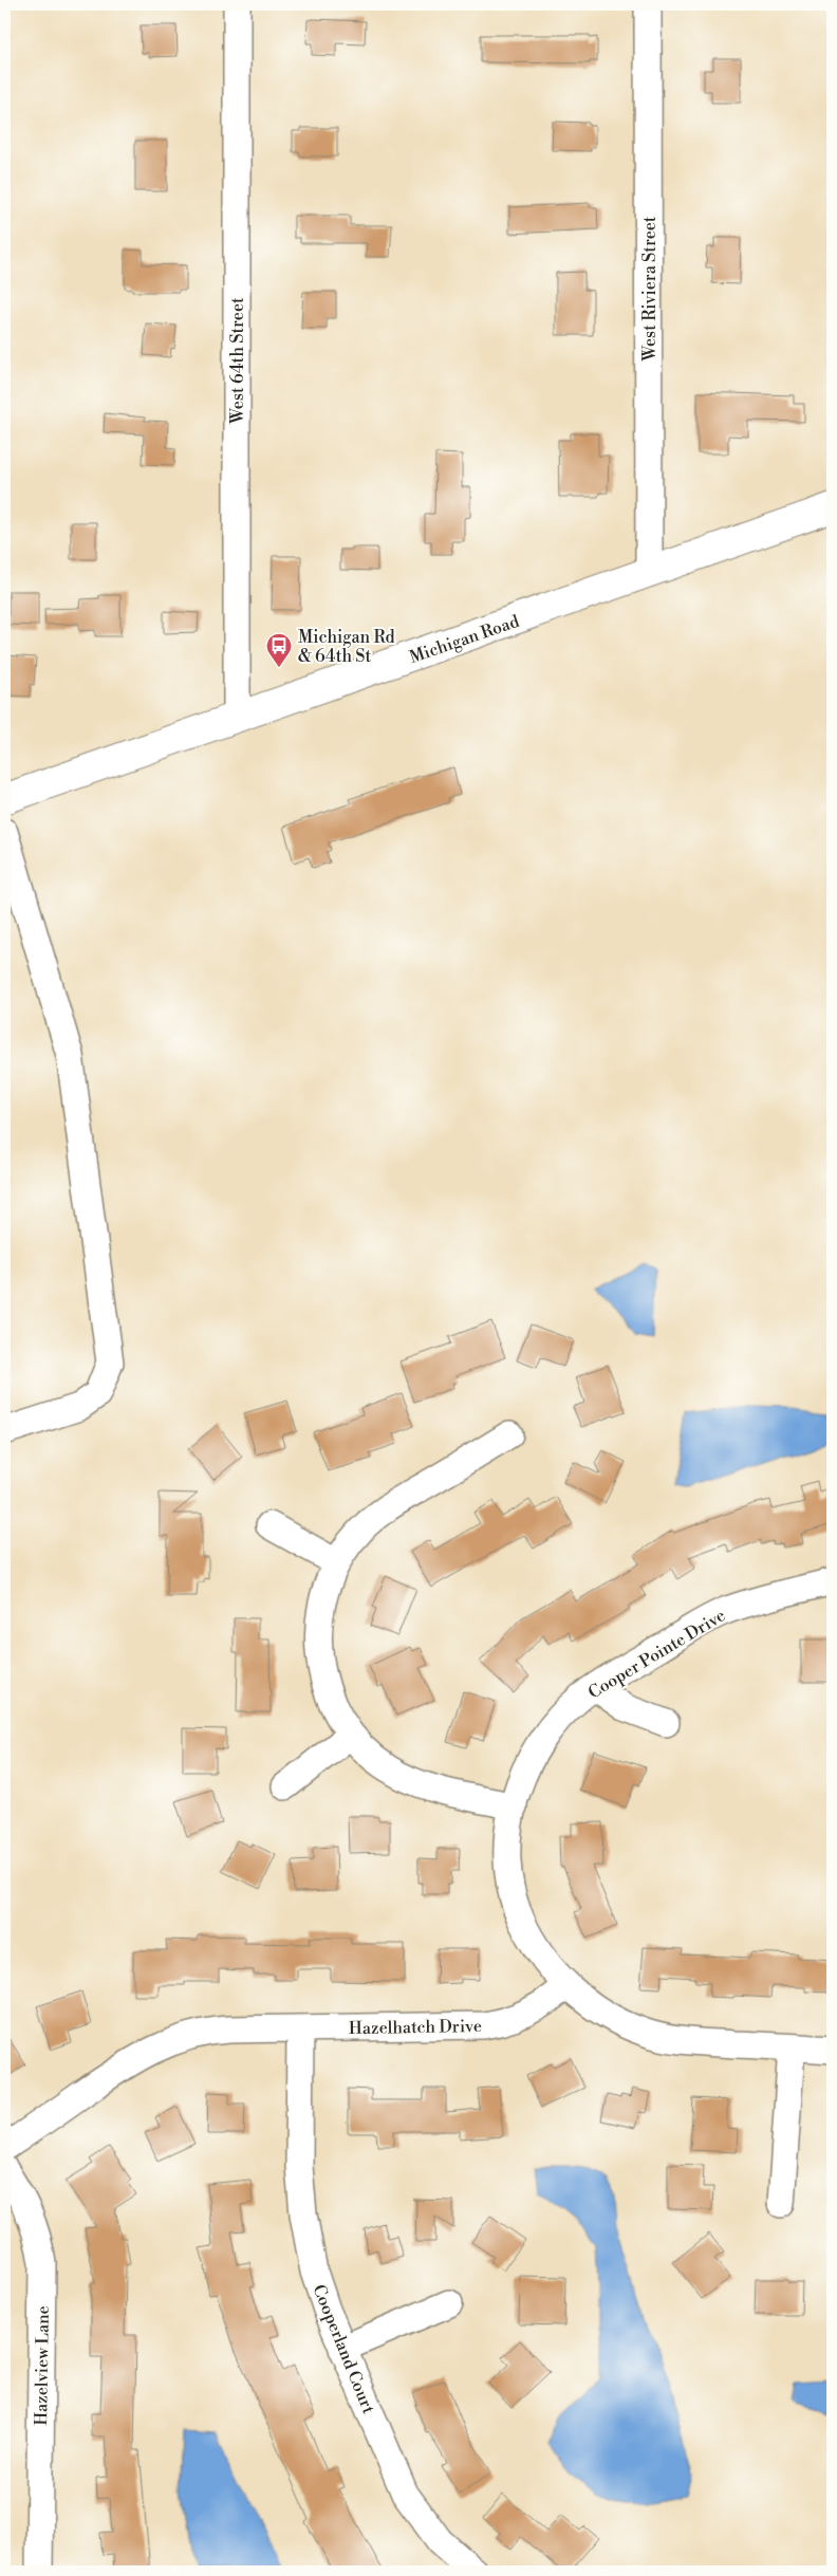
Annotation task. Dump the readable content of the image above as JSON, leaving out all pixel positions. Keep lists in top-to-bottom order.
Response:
{
  "streets": {
    "main road": ["Michigan Road"],
    "street": [
      "West Riviera Street",
      "West 64th Street",
      "Cooper Pointe Drive",
      "Hazelhatch Drive",
      "Cooperland Court",
      "Hazelview Lane"
    ]
  },
  "crossings": [
    ["West Riviera Street", "Michigan Road"],
    ["West 64th Street", "Michigan Road"],
    ["Cooper Pointe Drive", "Hazelhatch Drive"],
    ["Hazelhatch Drive", "Cooperland Court"]
  ],
  "places": {
    "bus stop": ["Michigan Rd & 64th St"]
  }
}
